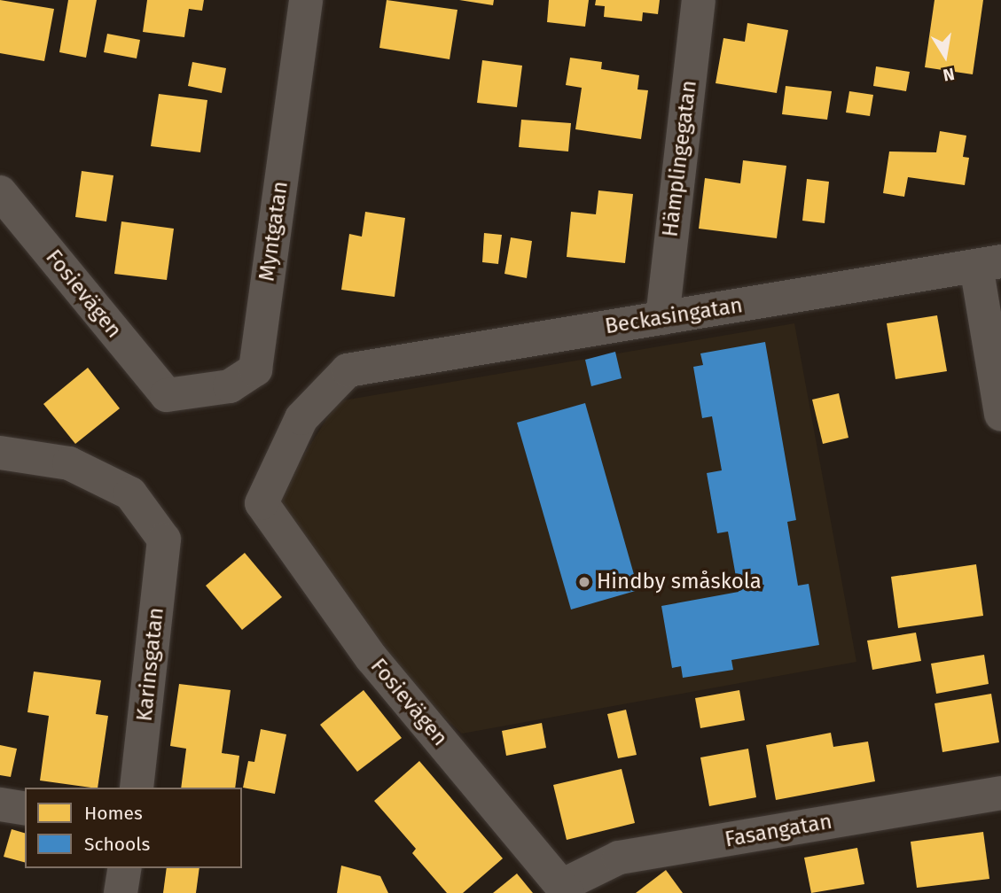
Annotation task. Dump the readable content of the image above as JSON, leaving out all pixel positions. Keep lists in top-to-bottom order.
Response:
{
  "streets": {
    "street": [
      "Hämplingegatan",
      "Myntgatan",
      "Fosievägen",
      "Beckasingatan",
      "Karinsgatan",
      "Fasangatan"
    ]
  },
  "crossings": [
    ["Hämplingegatan", "Beckasingatan"],
    ["Myntgatan", "Fosievägen"],
    ["Fosievägen", "Beckasingatan"],
    ["Fosievägen", "Fasangatan"]
  ],
  "places": ["Hindby småskola"],
  "legend": ["Homes", "Schools"],
  "north": "bottom"
}
